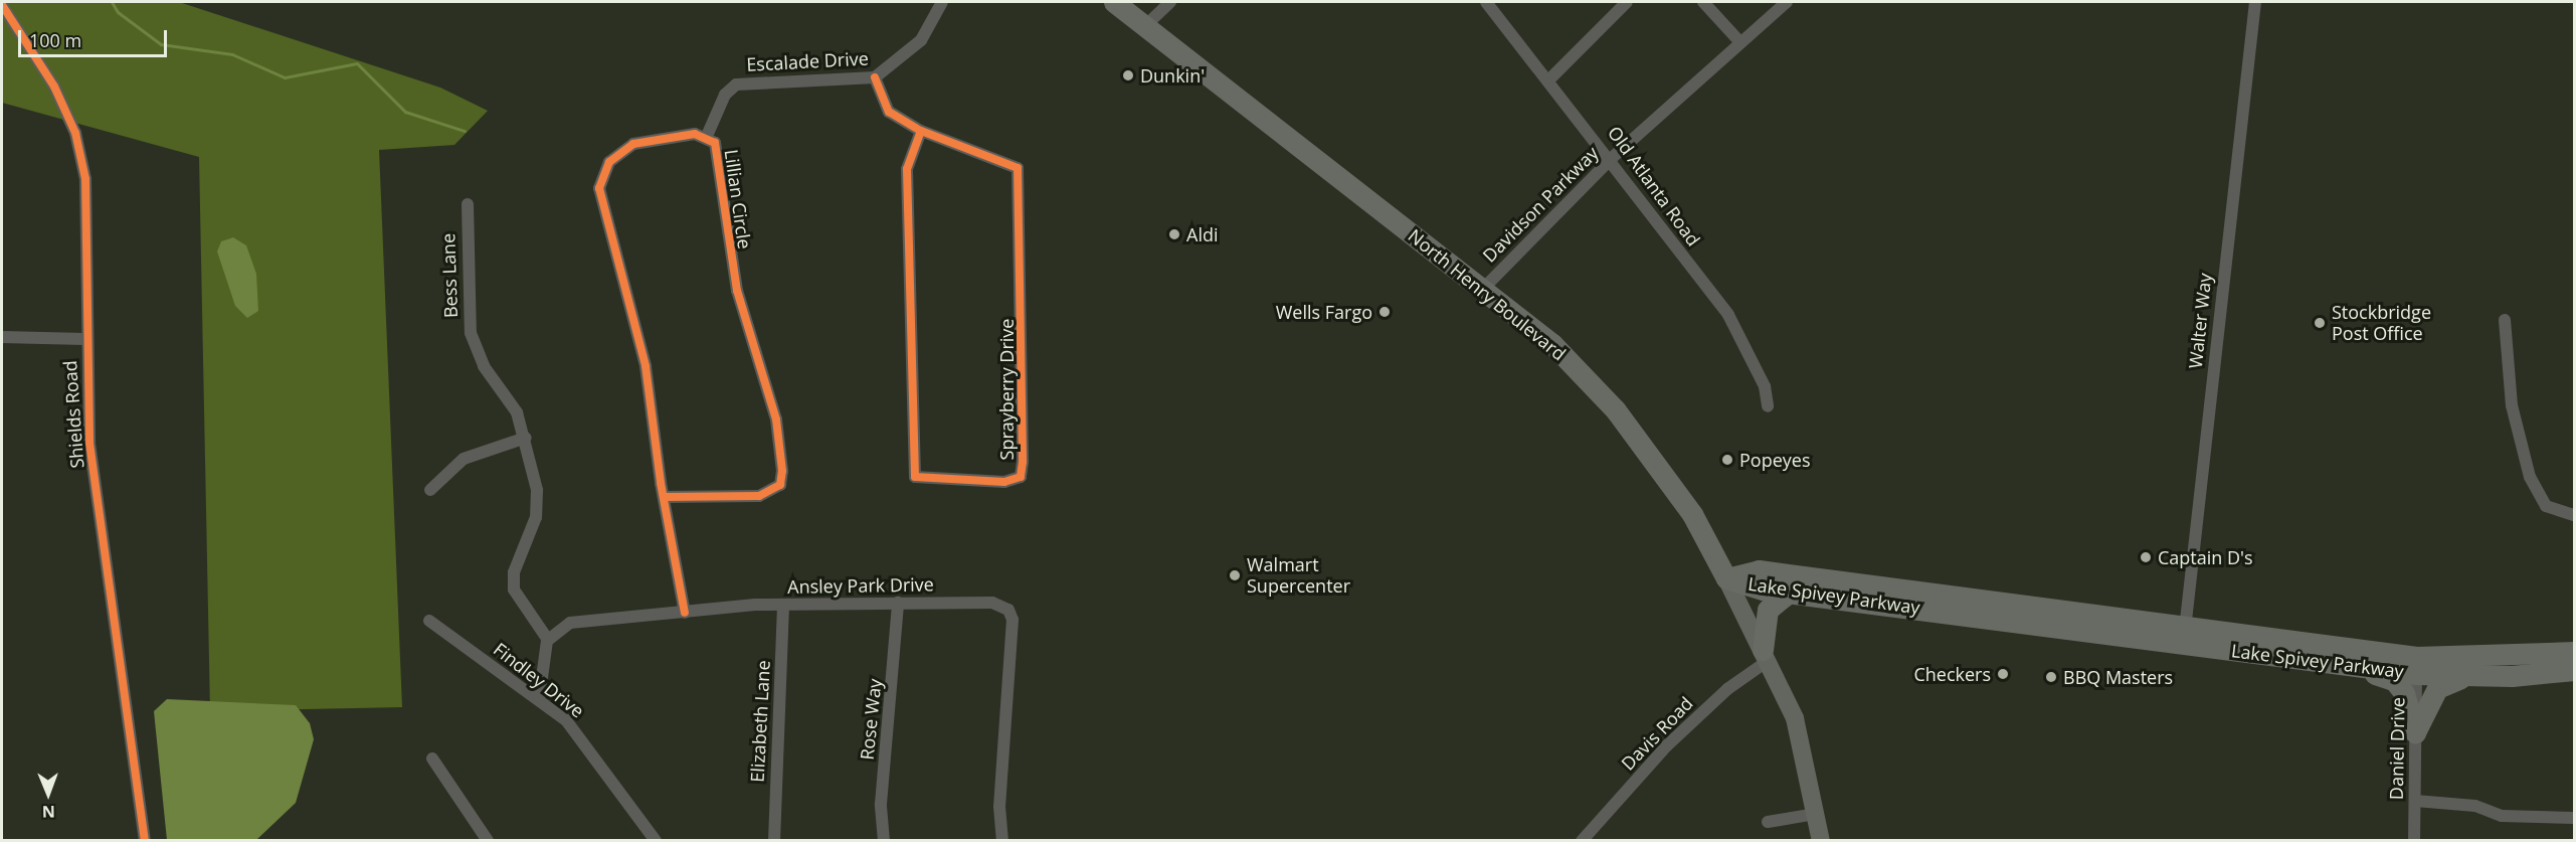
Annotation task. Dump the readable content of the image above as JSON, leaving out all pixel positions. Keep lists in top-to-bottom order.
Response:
{
  "streets": {
    "highway": ["North Henry Boulevard", "Lake Spivey Parkway"],
    "street": [
      "Escalade Drive",
      "Old Atlanta Road",
      "Lillian Circle",
      "Davidson Parkway",
      "Bess Lane",
      "Walter Way",
      "Sprayberry Drive",
      "Shields Road",
      "Ansley Park Drive",
      "Findley Drive",
      "Rose Way",
      "Elizabeth Lane",
      "Davis Road",
      "Daniel Drive"
    ]
  },
  "crossings": [
    ["Escalade Drive", "Lillian Circle"],
    ["Escalade Drive", "Sprayberry Drive"],
    ["Old Atlanta Road", "Davidson Parkway"],
    ["Lillian Circle", "Ansley Park Drive"],
    ["Davidson Parkway", "North Henry Boulevard"],
    ["Bess Lane", "Ansley Park Drive"],
    ["North Henry Boulevard", "Lake Spivey Parkway"],
    ["North Henry Boulevard", "Davis Road"],
    ["Walter Way", "Lake Spivey Parkway"],
    ["Ansley Park Drive", "Rose Way"],
    ["Ansley Park Drive", "Elizabeth Lane"],
    ["Lake Spivey Parkway", "Daniel Drive"]
  ],
  "places": [
    "Dunkin'",
    "Aldi",
    "Wells Fargo",
    "Stockbridge Post Office",
    "Popeyes",
    "Captain D's",
    "Walmart Supercenter",
    "Checkers",
    "BBQ Masters"
  ],
  "scale_bar": "100 m",
  "north": "bottom"
}
